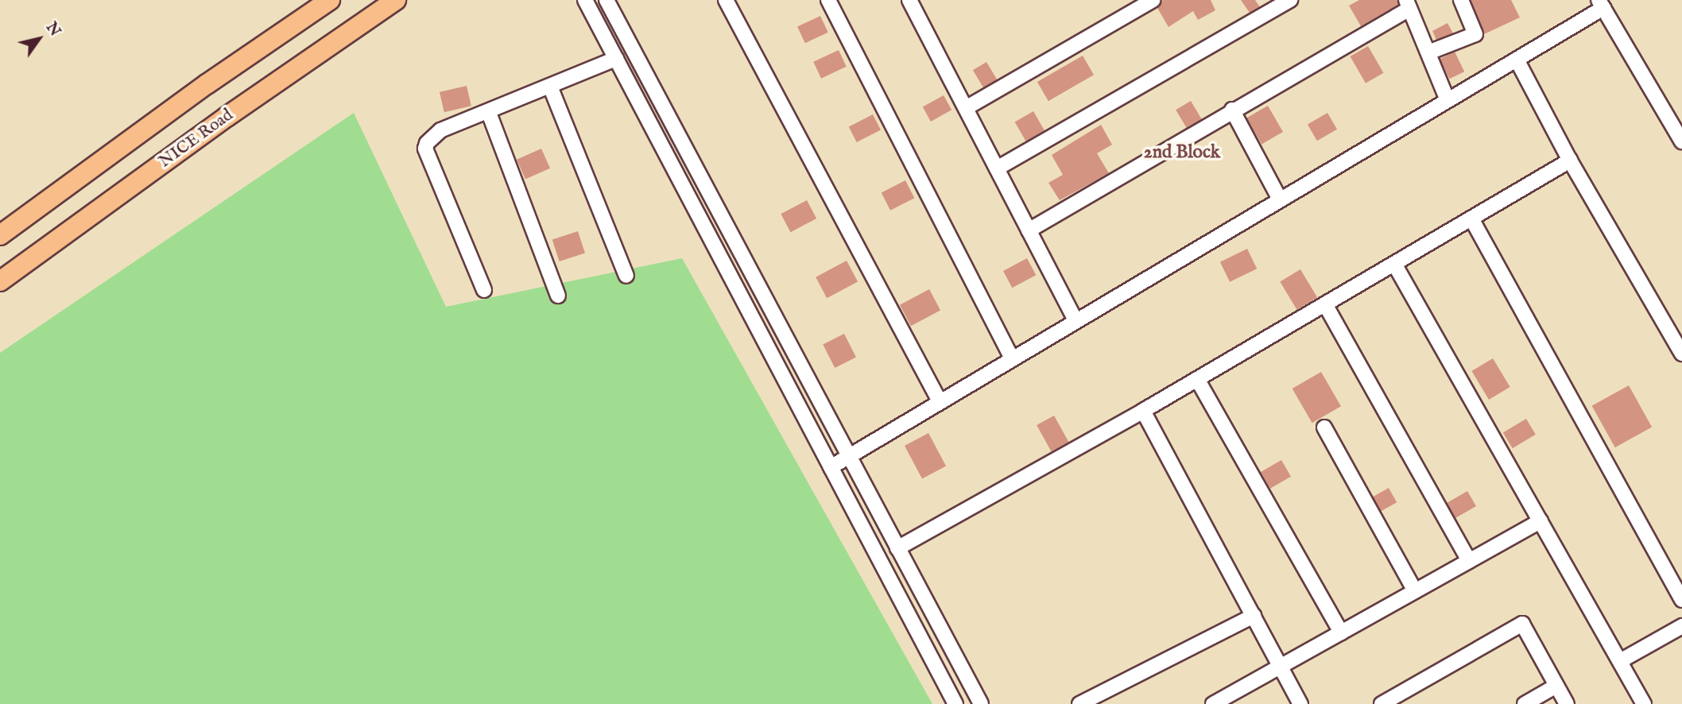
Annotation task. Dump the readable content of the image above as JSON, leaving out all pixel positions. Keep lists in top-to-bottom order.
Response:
{
  "streets": {
    "highway": ["NICE Road"]
  },
  "districts": ["2nd Block"],
  "north": "top right"
}
